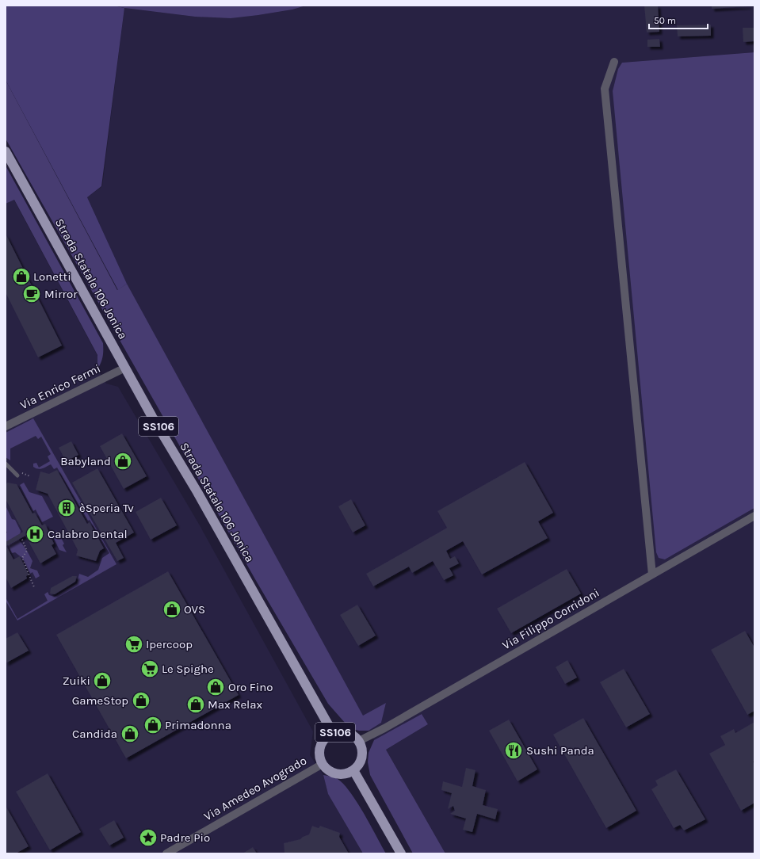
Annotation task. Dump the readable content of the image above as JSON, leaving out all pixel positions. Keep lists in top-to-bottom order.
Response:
{
  "streets": {
    "main road": ["Strada Statale 106 Jonica", "SS106"],
    "street": ["Via Enrico Fermi", "Via Filippo Corridoni", "Via Amedeo Avogrado"]
  },
  "crossings": [
    ["Strada Statale 106 Jonica", "Via Enrico Fermi"],
    ["Strada Statale 106 Jonica", "SS106"],
    ["Strada Statale 106 Jonica", "Via Filippo Corridoni"],
    ["Strada Statale 106 Jonica", "Via Amedeo Avogrado"],
    ["SS106", "Via Filippo Corridoni"],
    ["SS106", "Via Amedeo Avogrado"],
    ["Via Filippo Corridoni", "Via Amedeo Avogrado"]
  ],
  "places": {
    "shop": [
      "Lonetti",
      "Babyland",
      "OVS",
      "Zuiki",
      "Oro Fino",
      "GameStop",
      "Max Relax",
      "Primadonna",
      "Candida"
    ],
    "cafe": ["Mirror"],
    "building": ["èSperia Tv"],
    "hospital": ["Calabro Dental"],
    "supermarket": ["Ipercoop", "Le Spighe"],
    "restaurant": ["Sushi Panda"],
    "place": ["Padre Pio"]
  },
  "scale_bar": "50 m"
}
